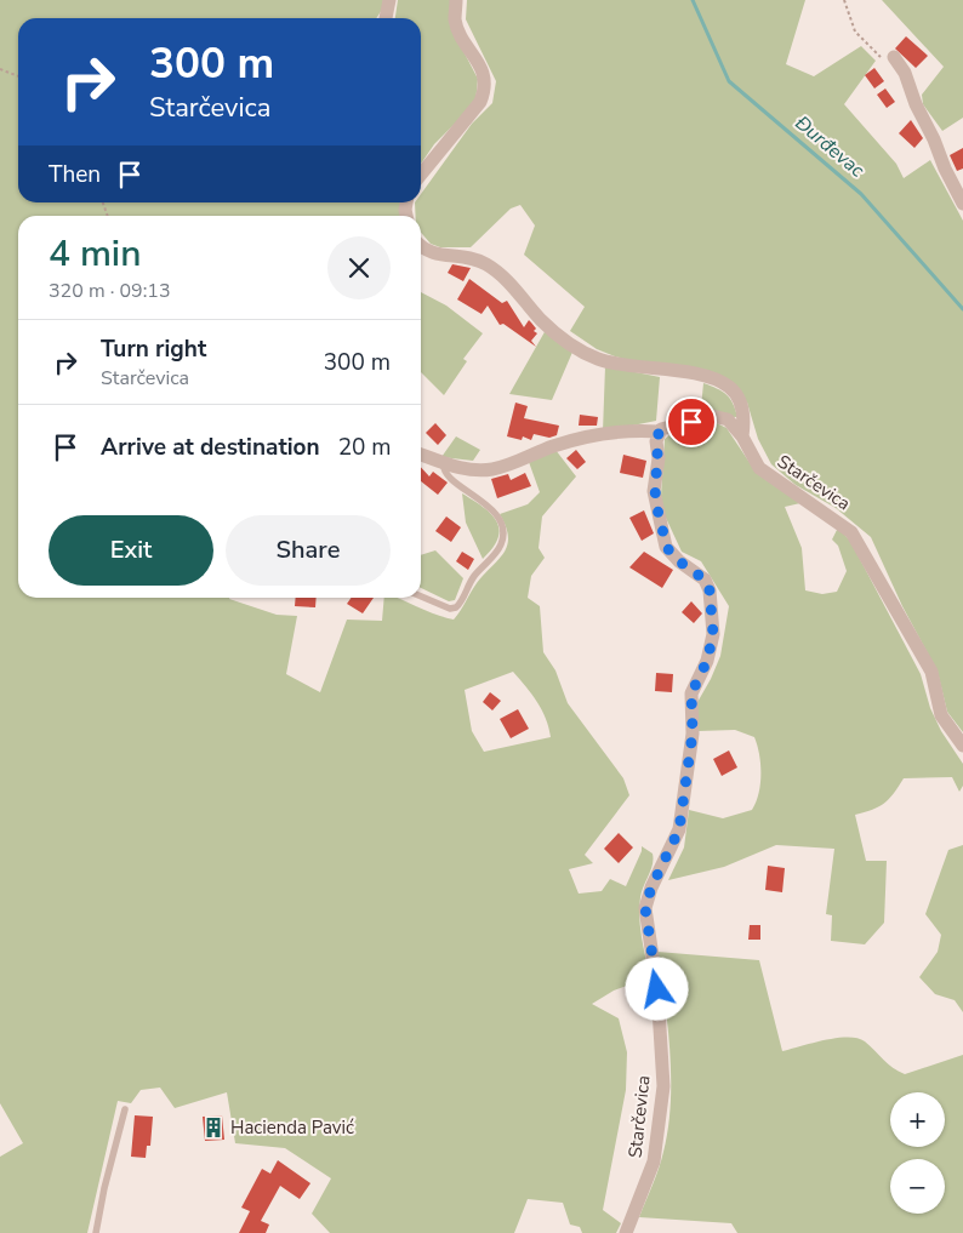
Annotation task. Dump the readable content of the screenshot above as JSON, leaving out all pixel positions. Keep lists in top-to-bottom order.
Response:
{
  "streets": {
    "street": ["Starčevica"]
  },
  "water": ["Đurđevac"],
  "places": {
    "building": ["Hacienda Pavić"]
  },
  "page": {
    "turn": ["300 m", "Starčevica"],
    "then": "Then",
    "heading": ["4 min", "320 m · 09:13"],
    "list": [
      {
        "name": "Turn right",
        "note": "Starčevica",
        "value": "300 m"
      },
      {
        "name": "Arrive at destination",
        "value": "20 m"
      }
    ],
    "buttons": ["Exit", "Share"],
    "map_buttons": ["+", "−"]
  }
}
